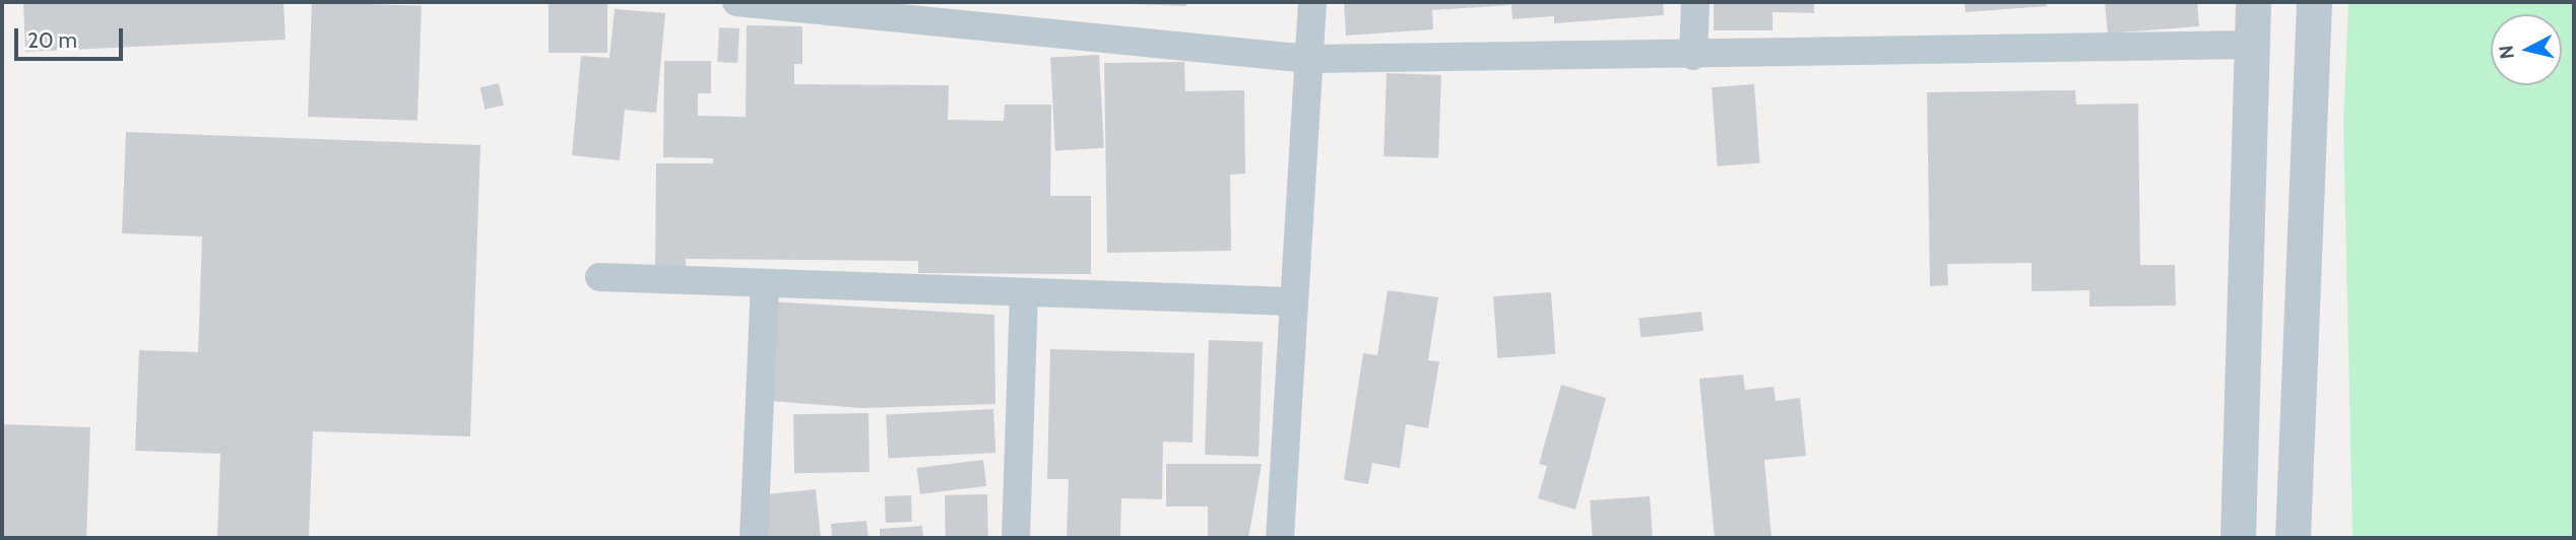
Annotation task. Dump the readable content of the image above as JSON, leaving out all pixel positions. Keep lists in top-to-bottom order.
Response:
{
  "scale_bar": "20 m",
  "north": "left"
}
